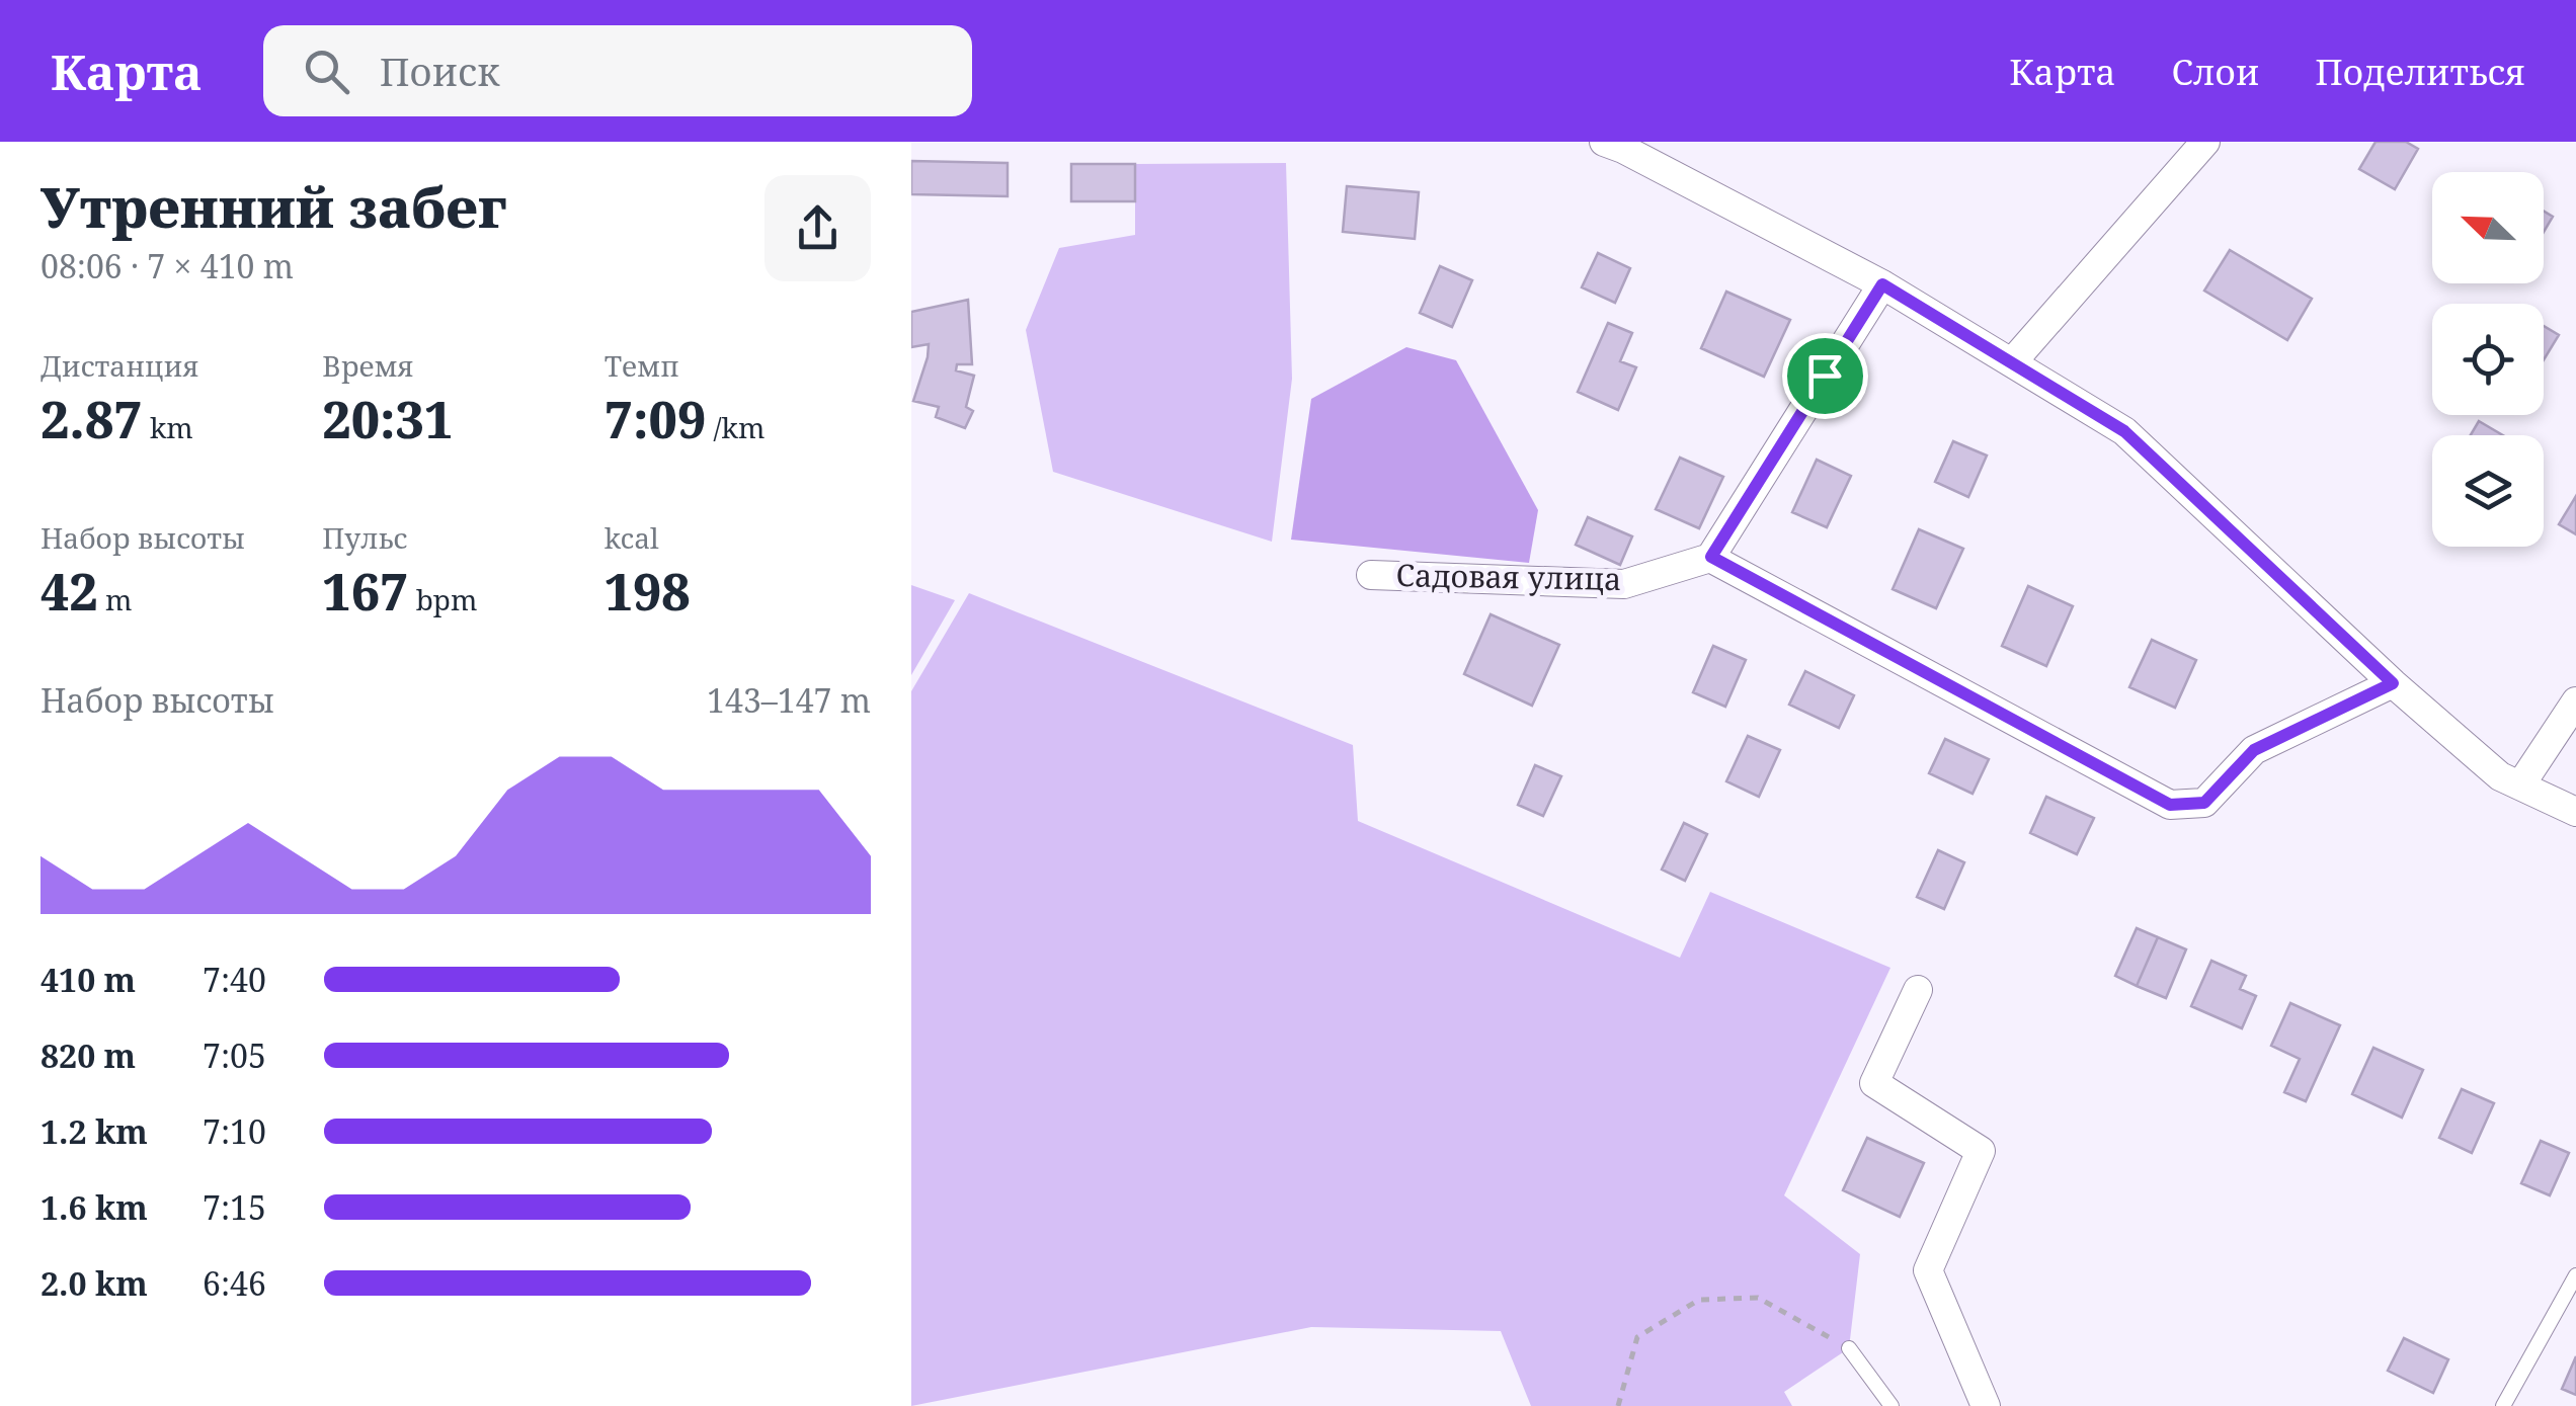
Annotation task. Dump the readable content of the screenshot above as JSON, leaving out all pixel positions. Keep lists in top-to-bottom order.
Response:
{
  "streets": {
    "street": ["Садовая улица"]
  },
  "north": "top left",
  "page": {
    "header": "Карта",
    "search": "Поиск",
    "nav": ["Карта", "Слои", "Поделиться"],
    "heading": ["Утренний забег", "08:06 · 7 × 410 m"],
    "stats": [
      ["Дистанция", "2.87 km"],
      ["Время", "20:31"],
      ["Темп", "7:09 /km"],
      ["Набор высоты", "42 m"],
      ["Пульс", "167 bpm"],
      ["kcal", "198"]
    ],
    "chart": ["Набор высоты", "143–147 m"],
    "list": [
      {
        "name": "410 m",
        "note": "7:40"
      },
      {
        "name": "820 m",
        "note": "7:05"
      },
      {
        "name": "1.2 km",
        "note": "7:10"
      },
      {
        "name": "1.6 km",
        "note": "7:15"
      },
      {
        "name": "2.0 km",
        "note": "6:46"
      }
    ]
  }
}
